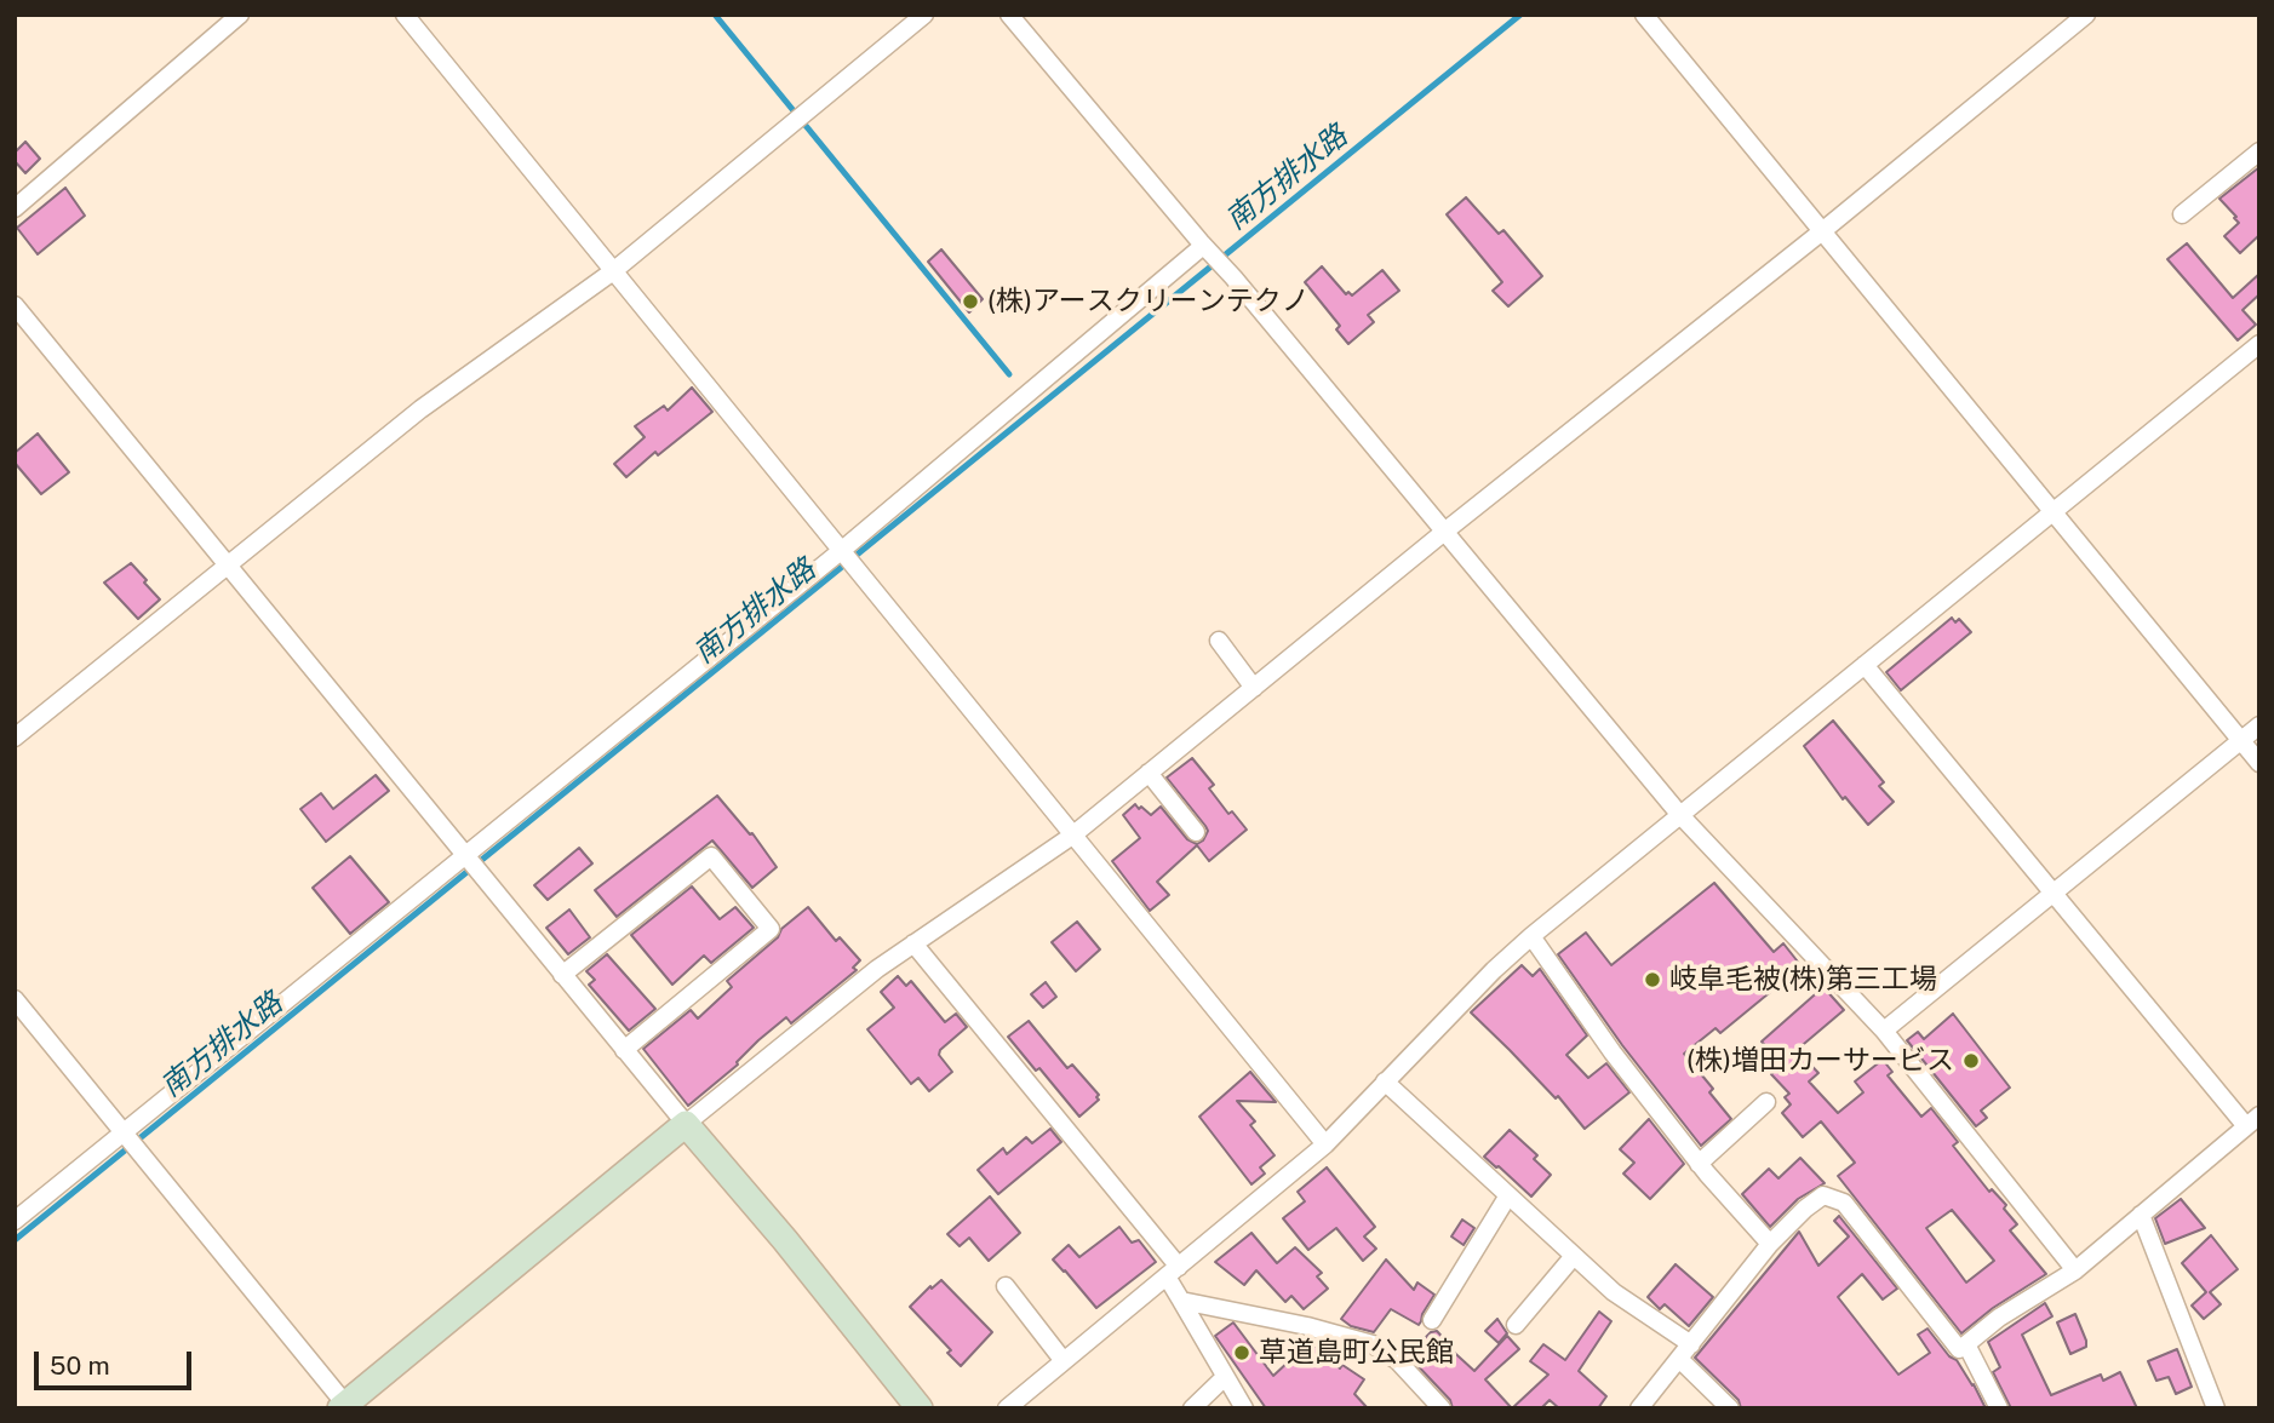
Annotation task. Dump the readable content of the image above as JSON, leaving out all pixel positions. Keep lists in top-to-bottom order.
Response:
{
  "water": ["南方排水路"],
  "places": [
    "(株)アースクリーンテクノ",
    "岐阜毛被(株)第三工場",
    "(株)増田カーサービス",
    "草道島町公民館"
  ],
  "scale_bar": "50 m"
}
